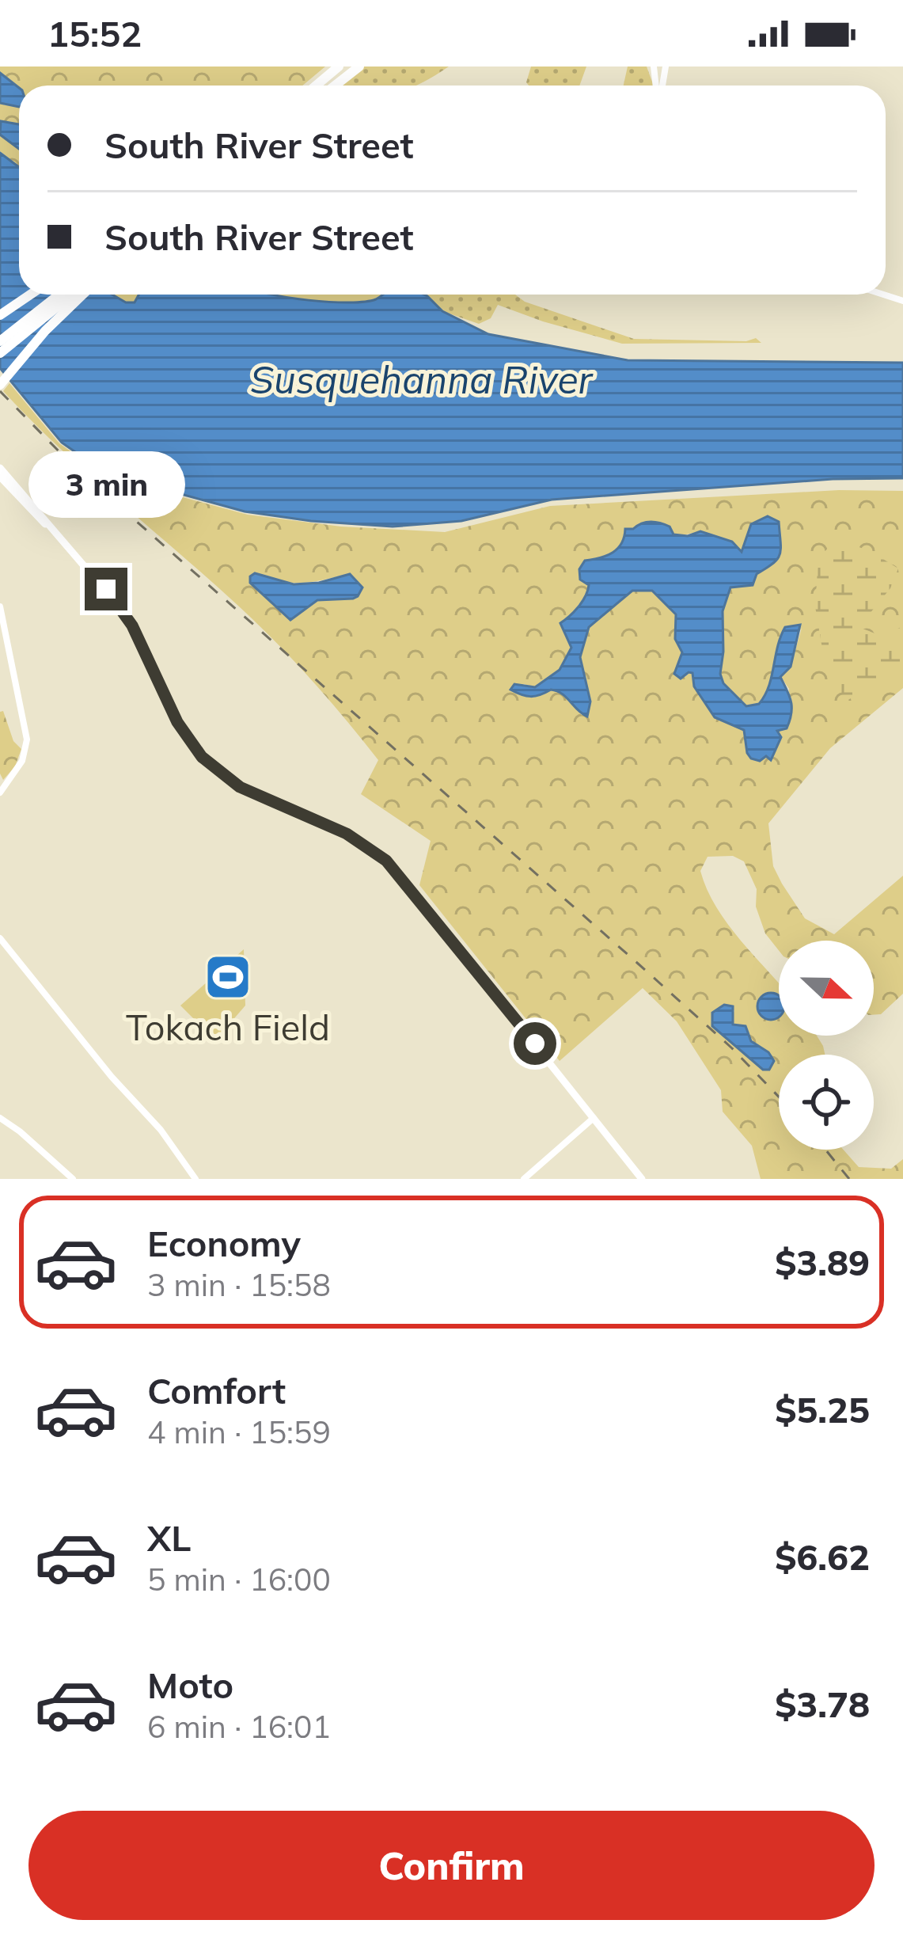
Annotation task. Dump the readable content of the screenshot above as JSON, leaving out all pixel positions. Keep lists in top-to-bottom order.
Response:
{
  "water": ["Susquehanna River"],
  "places": {
    "sports": ["Tokach Field"]
  },
  "north": "right",
  "page": {
    "status": "15:52",
    "banner": ["South River Street", "South River Street"],
    "bubble": "3 min",
    "list": [
      {
        "name": "Economy",
        "note": "3 min · 15:58",
        "value": "$3.89"
      },
      {
        "name": "Comfort",
        "note": "4 min · 15:59",
        "value": "$5.25"
      },
      {
        "name": "XL",
        "note": "5 min · 16:00",
        "value": "$6.62"
      },
      {
        "name": "Moto",
        "note": "6 min · 16:01",
        "value": "$3.78"
      }
    ],
    "buttons": "Confirm"
  }
}
